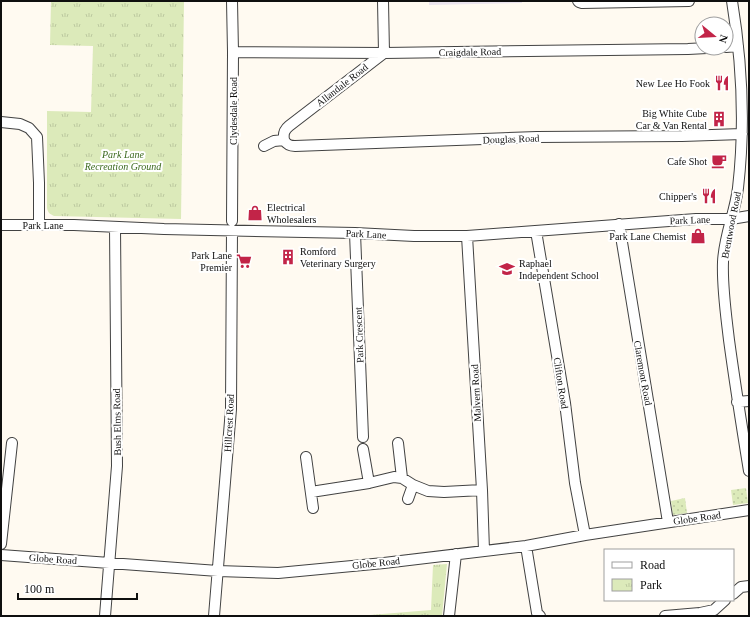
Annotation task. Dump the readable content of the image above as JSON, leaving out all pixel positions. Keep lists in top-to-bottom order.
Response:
{
  "streets": {
    "street": [
      "Craigdale Road",
      "Allandale Road",
      "Clydesdale Road",
      "Douglas Road",
      "Park Lane",
      "Brentwood Road",
      "Park Crescent",
      "Claremont Road",
      "Clifton Road",
      "Malvern Road",
      "Bush Elms Road",
      "Hillcrest Road",
      "Globe Road"
    ]
  },
  "crossings": [
    ["Craigdale Road", "Allandale Road"],
    ["Craigdale Road", "Clydesdale Road"],
    ["Allandale Road", "Douglas Road"],
    ["Clydesdale Road", "Park Lane"],
    ["Clydesdale Road", "Hillcrest Road"],
    ["Douglas Road", "Brentwood Road"],
    ["Park Lane", "Brentwood Road"],
    ["Park Lane", "Park Crescent"],
    ["Park Lane", "Claremont Road"],
    ["Park Lane", "Clifton Road"],
    ["Park Lane", "Malvern Road"],
    ["Park Lane", "Bush Elms Road"],
    ["Park Lane", "Hillcrest Road"],
    ["Claremont Road", "Globe Road"],
    ["Clifton Road", "Globe Road"],
    ["Malvern Road", "Globe Road"],
    ["Bush Elms Road", "Globe Road"],
    ["Hillcrest Road", "Globe Road"]
  ],
  "parks": ["Park Lane Recreation Ground"],
  "places": {
    "restaurant": ["New Lee Ho Fook", "Chipper's"],
    "building": ["Big White Cube Car & Van Rental", "Romford Veterinary Surgery"],
    "cafe": ["Cafe Shot"],
    "shop": ["Electrical Wholesalers", "Park Lane Chemist"],
    "supermarket": ["Park Lane Premier"],
    "school or university": ["Raphael Independent School"]
  },
  "legend": ["Road", "Park"],
  "scale_bar": "100 m",
  "north": "right"
}
